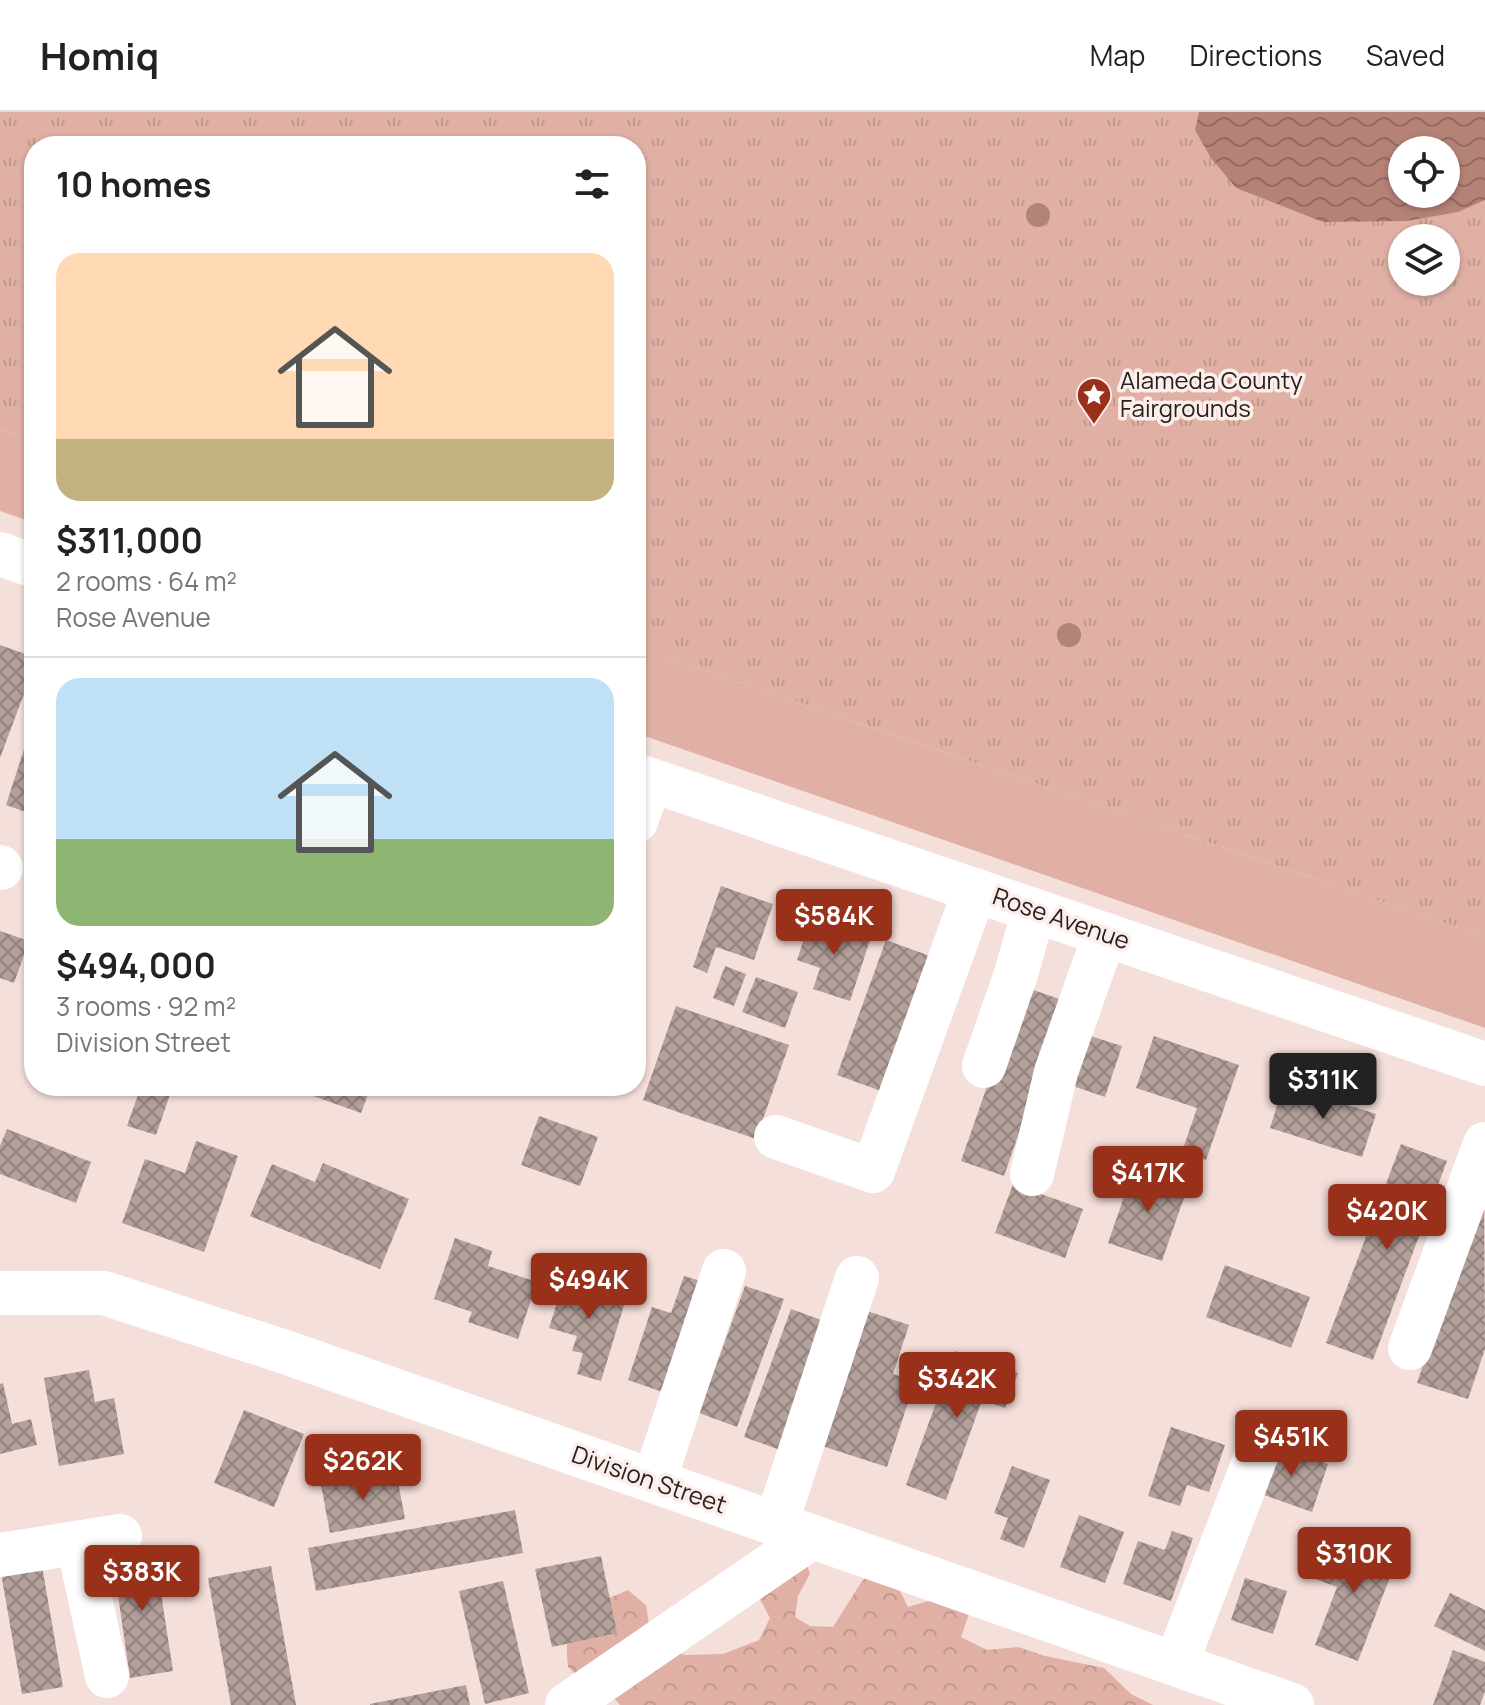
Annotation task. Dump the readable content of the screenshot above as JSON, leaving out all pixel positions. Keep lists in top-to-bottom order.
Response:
{
  "streets": {
    "street": ["Rose Avenue", "Division Street"]
  },
  "places": {
    "place": ["Alameda County Fairgrounds"]
  },
  "page": {
    "header": "Homiq",
    "nav": ["Map", "Directions", "Saved"],
    "heading": "10 homes",
    "list": [
      {
        "name": "$311,000",
        "note": "2 rooms · 64 m² · Rose Avenue"
      },
      {
        "name": "$494,000",
        "note": "3 rooms · 92 m² · Division Street"
      }
    ],
    "price": [
      "$584K",
      "$311K",
      "$417K",
      "$420K",
      "$494K",
      "$342K",
      "$451K",
      "$262K",
      "$310K",
      "$383K"
    ]
  }
}
